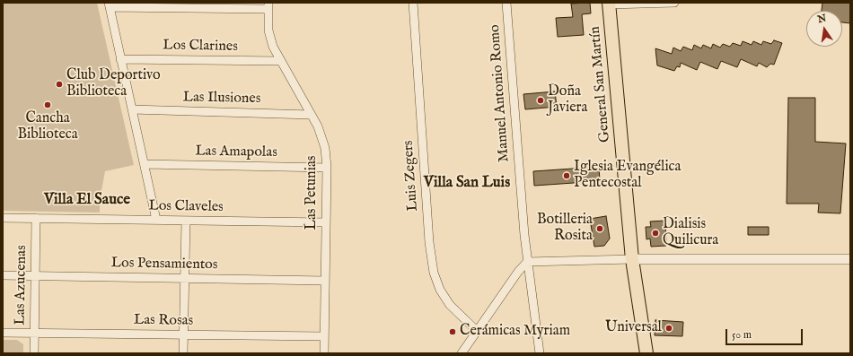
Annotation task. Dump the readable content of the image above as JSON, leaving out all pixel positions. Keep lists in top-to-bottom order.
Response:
{
  "streets": {
    "main road": ["General San Martín"],
    "street": [
      "Los Clarines",
      "Manuel Antonio Romo",
      "Las Ilusiones",
      "Las Amapolas",
      "Luis Zegers",
      "Las Petunias",
      "Los Claveles",
      "Los Pensamientos",
      "Las Azucenas",
      "Las Rosas"
    ]
  },
  "crossings": [
    ["Los Clarines", "Las Petunias"],
    ["Las Ilusiones", "Las Petunias"],
    ["Las Amapolas", "Las Petunias"],
    ["Las Petunias", "Los Claveles"],
    ["Las Petunias", "Los Pensamientos"],
    ["Las Petunias", "Las Rosas"],
    ["Los Claveles", "Las Azucenas"],
    ["Los Pensamientos", "Las Azucenas"],
    ["Las Azucenas", "Las Rosas"]
  ],
  "districts": ["Villa San Luis", "Villa El Sauce"],
  "places": [
    "Club Deportivo Biblioteca",
    "Doña Javiera",
    "Cancha Biblioteca",
    "Iglesia Evangélica Pentecostal",
    "Botilleria Rosita",
    "Dialisis Quilicura",
    "Universal",
    "Cerámicas Myriam"
  ],
  "scale_bar": "50 m",
  "north": "top"
}
